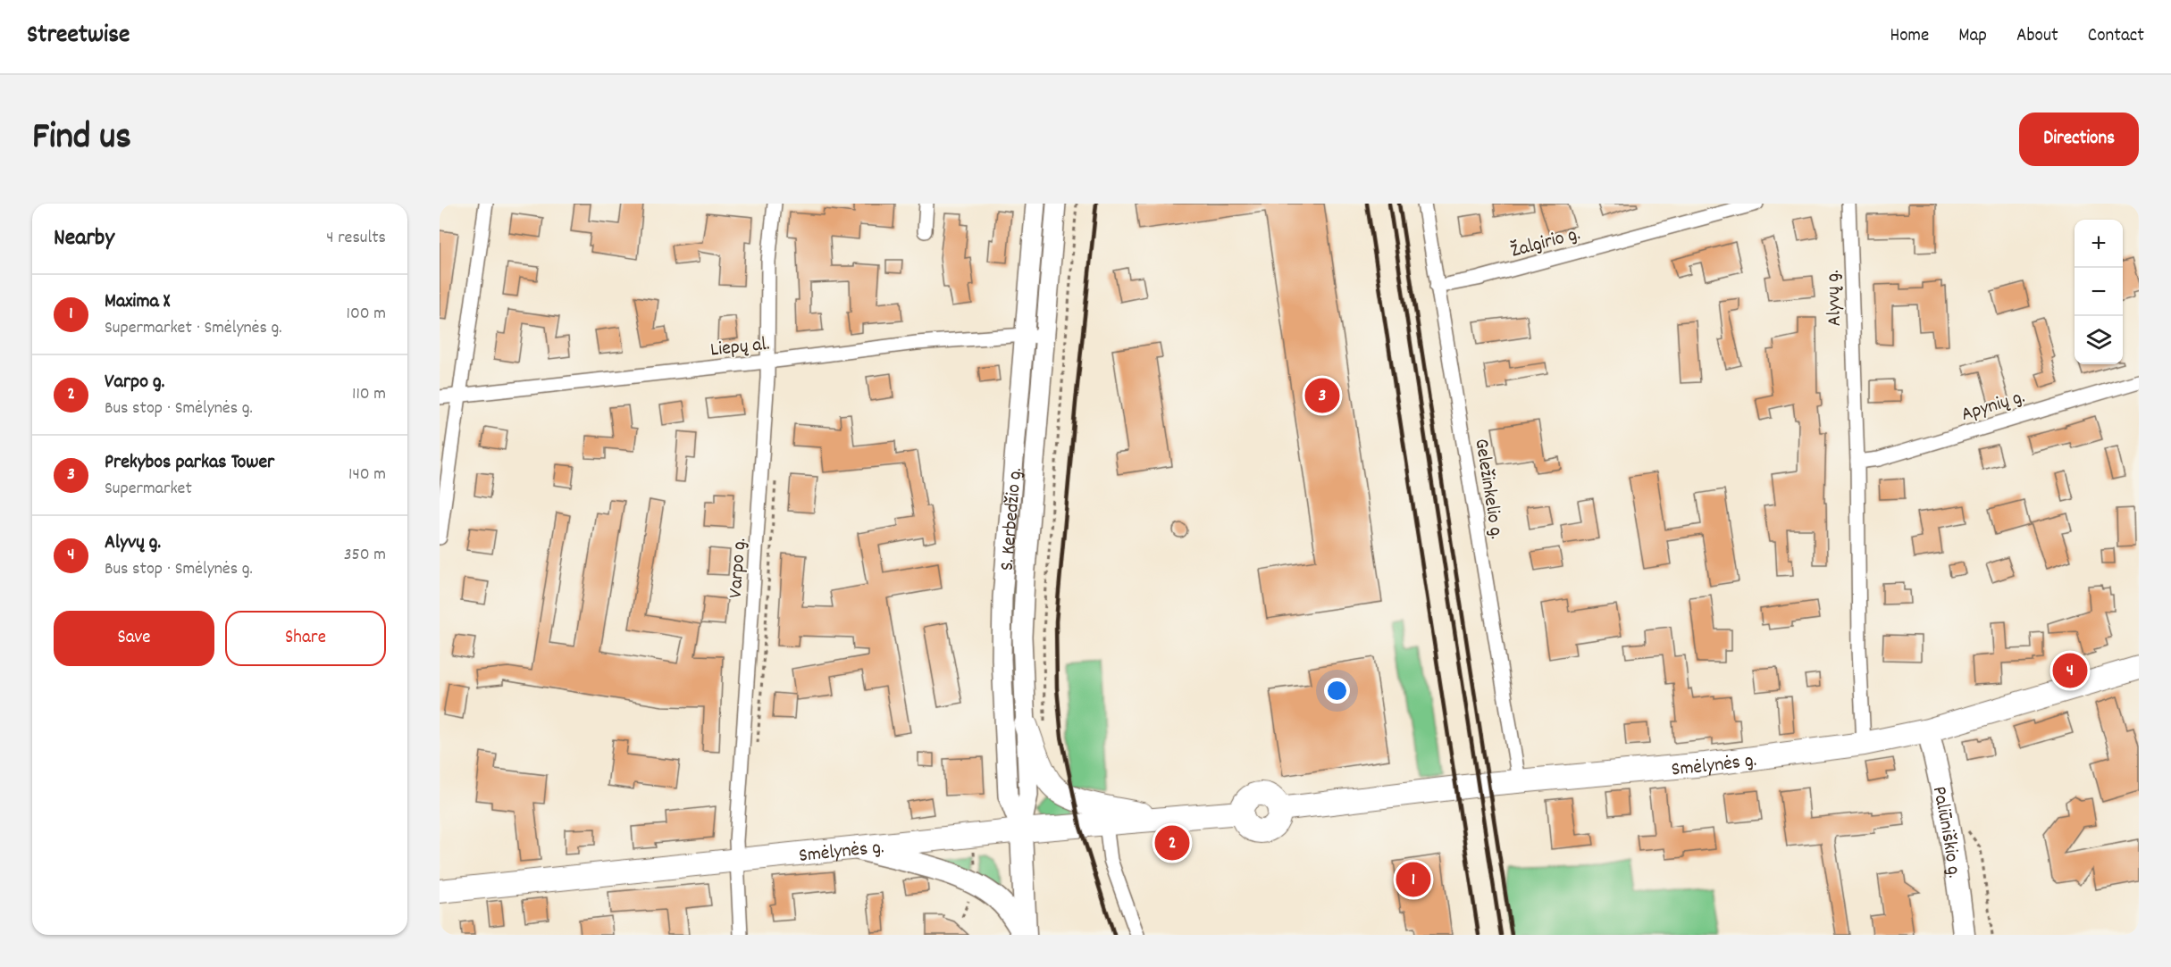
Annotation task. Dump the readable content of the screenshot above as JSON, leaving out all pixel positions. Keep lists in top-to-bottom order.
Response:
{
  "streets": {
    "highway": ["Smėlynės g."],
    "main road": ["S. Kerbedžio g.", "Paliūniškio g."],
    "street": [
      "Žalgirio g.",
      "Alyvų g.",
      "Liepų al.",
      "Apynių g.",
      "Geležinkelio g.",
      "Varpo g."
    ]
  },
  "crossings": [
    ["Žalgirio g.", "Geležinkelio g."],
    ["Alyvų g.", "Apynių g."],
    ["Alyvų g.", "Smėlynės g."],
    ["Liepų al.", "S. Kerbedžio g."],
    ["Liepų al.", "Varpo g."],
    ["Geležinkelio g.", "Smėlynės g."],
    ["S. Kerbedžio g.", "Smėlynės g."],
    ["Varpo g.", "Smėlynės g."],
    ["Smėlynės g.", "Paliūniškio g."]
  ],
  "page": {
    "header": "Streetwise",
    "nav": [
      "Home",
      "Map",
      "About",
      "Contact"
    ],
    "title": "Find us",
    "buttons": [
      "Directions",
      ["Save", "Share"]
    ],
    "heading": ["Nearby", "4 results"],
    "map_buttons": ["+", "−"],
    "list": [
      {
        "mark": "1",
        "name": "Maxima X",
        "note": "Supermarket · Smėlynės g.",
        "value": "100 m"
      },
      {
        "mark": "2",
        "name": "Varpo g.",
        "note": "Bus stop · Smėlynės g.",
        "value": "110 m"
      },
      {
        "mark": "3",
        "name": "Prekybos parkas Tower",
        "note": "Supermarket",
        "value": "140 m"
      },
      {
        "mark": "4",
        "name": "Alyvų g.",
        "note": "Bus stop · Smėlynės g.",
        "value": "350 m"
      }
    ],
    "pins": [
      "3",
      "4",
      "2",
      "1"
    ]
  }
}
